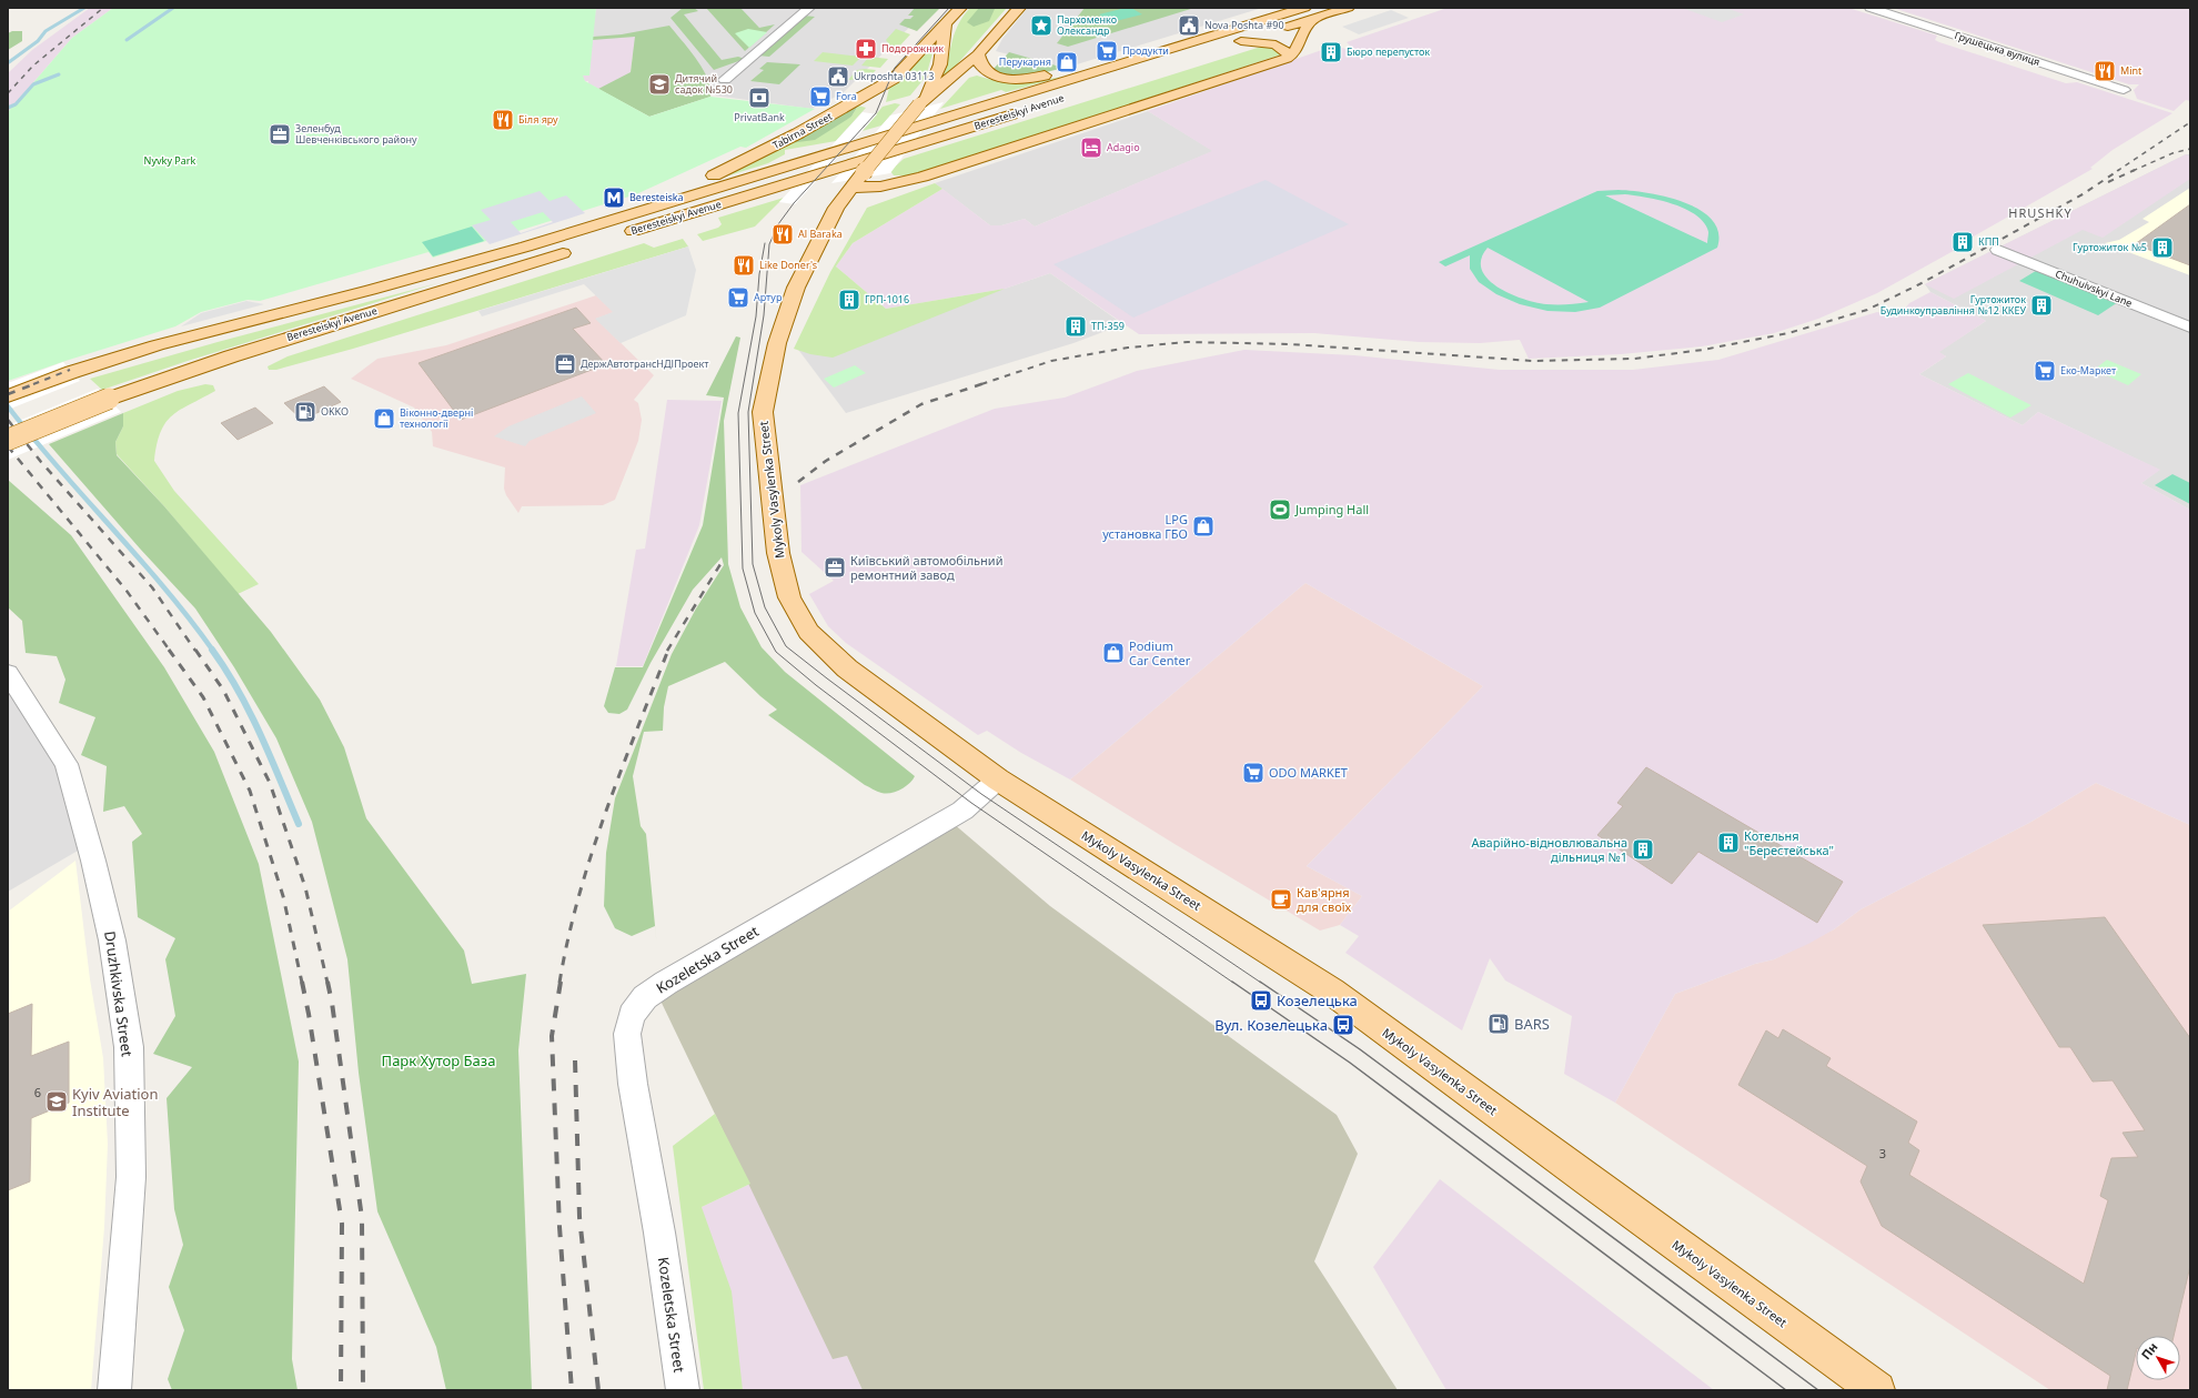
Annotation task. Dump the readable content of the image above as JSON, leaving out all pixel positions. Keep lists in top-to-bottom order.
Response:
{
  "streets": {
    "main road": ["Beresteiskyi Avenue", "Tabirna Street", "Mykoly Vasylenka Street"],
    "street": [
      "Грушецька вулиця",
      "Chuhuivskyi Lane",
      "Kozeletska Street",
      "Druzhkivska Street"
    ]
  },
  "crossings": [
    ["Beresteiskyi Avenue", "Tabirna Street"],
    ["Mykoly Vasylenka Street", "Kozeletska Street"]
  ],
  "districts": ["HRUSHKY"],
  "parks": ["Nyvky Park", "Парк Хутор База"],
  "places": {
    "place": ["Пархоменко Олександр"],
    "public building": ["Nova Poshta #90", "Ukrposhta 03113"],
    "pharmacy": ["Подорожник"],
    "supermarket": [
      "Продукти",
      "Fora",
      "Артур",
      "Еко-Маркет",
      "ODO MARKET"
    ],
    "building": [
      "Бюро перепусток",
      "КПП",
      "Гуртожиток №5",
      "ГРП-1016",
      "Гуртожиток Будинкоуправління №12 ККЕУ",
      "ТП-359",
      "Котельня \"Берестейська\"",
      "Аварійно-відновлювальна дільниця №1"
    ],
    "shop": [
      "Перукарня",
      "Віконно-дверні технології",
      "LPG установка ГБО",
      "Podium Car Center"
    ],
    "restaurant": [
      "Mint",
      "Біля яру",
      "Al Baraka",
      "Like Doner's"
    ],
    "school or university": ["Дитячий садок №530", "Kyiv Aviation Institute"],
    "bank": ["PrivatBank"],
    "office": ["Зеленбуд Шевченківського району", "ДержАвтотрансНДІПроект", "Київський автомобільний ремонтний завод"],
    "hotel": ["Adagio"],
    "metro station": ["Beresteiska"],
    "fuel station": ["OKKO", "BARS"],
    "sports": ["Jumping Hall"],
    "cafe": ["Кав'ярня для своїх"],
    "bus stop": ["Козелецька", "Вул. Козелецька"]
  },
  "house_numbers": ["6", "3"],
  "north": "top left"
}
